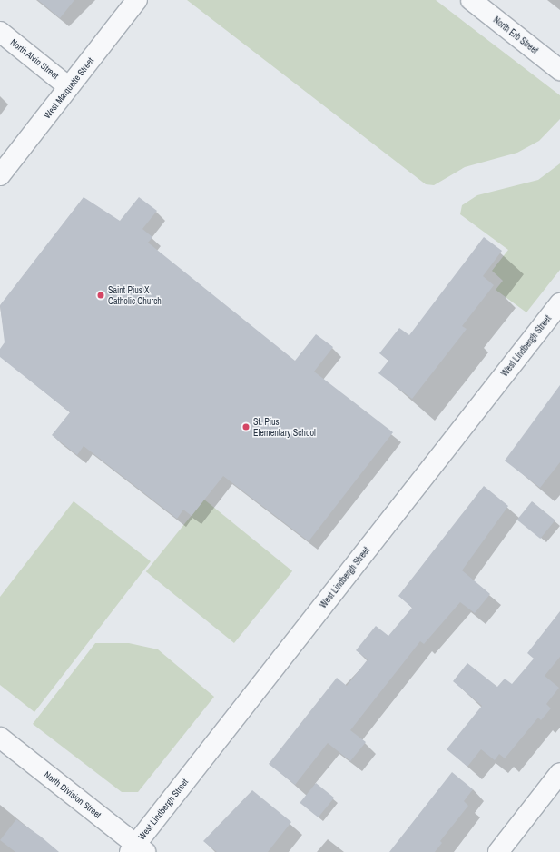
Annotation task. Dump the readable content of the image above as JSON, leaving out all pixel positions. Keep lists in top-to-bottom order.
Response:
{
  "streets": {
    "street": [
      "North Erb Street",
      "North Alvin Street",
      "West Marquette Street",
      "West Lindbergh Street",
      "North Division Street"
    ]
  },
  "crossings": [
    ["North Alvin Street", "West Marquette Street"],
    ["West Lindbergh Street", "North Division Street"]
  ],
  "places": ["Saint Pius X Catholic Church", "St. Pius Elementary School"]
}
